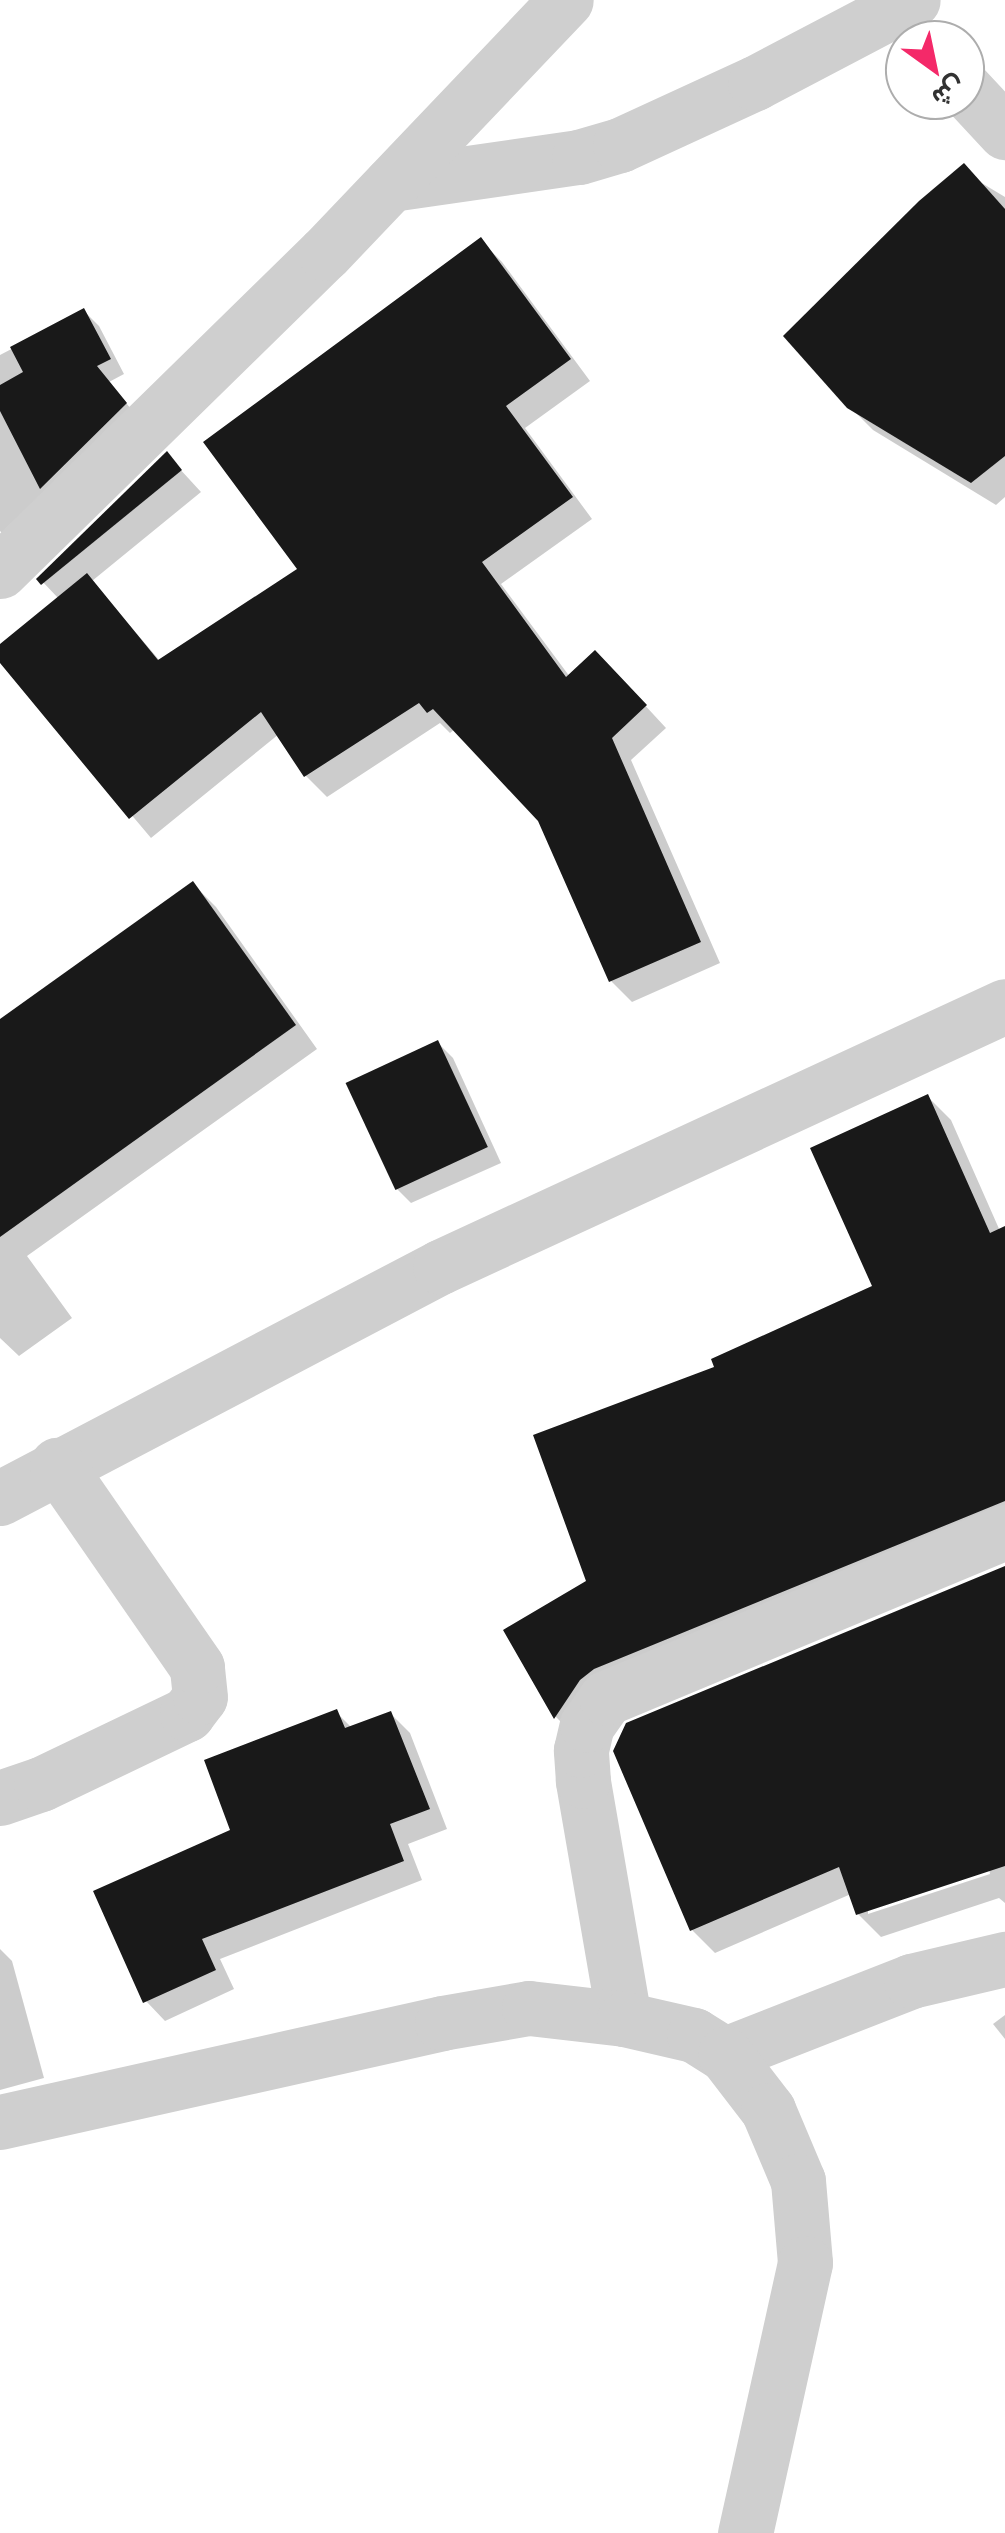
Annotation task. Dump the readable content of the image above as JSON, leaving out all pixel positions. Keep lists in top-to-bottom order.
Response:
{
  "north": "bottom right"
}
